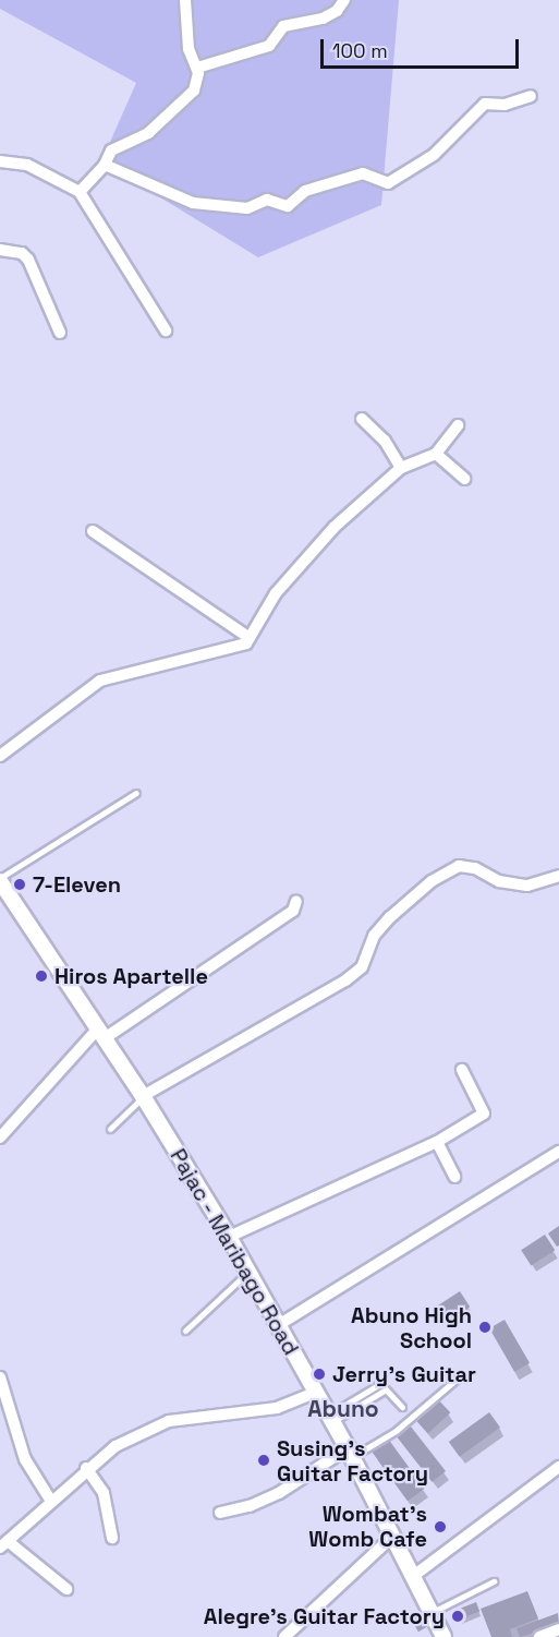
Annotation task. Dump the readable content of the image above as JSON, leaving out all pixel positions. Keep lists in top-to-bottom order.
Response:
{
  "streets": {
    "street": ["Pajac - Maribago Road"]
  },
  "districts": ["Abuno"],
  "places": [
    "7-Eleven",
    "Hiros Apartelle",
    "Abuno High School",
    "Jerry's Guitar",
    "Susing's Guitar Factory",
    "Wombat's Womb Cafe",
    "Alegre's Guitar Factory"
  ],
  "scale_bar": "100 m"
}
